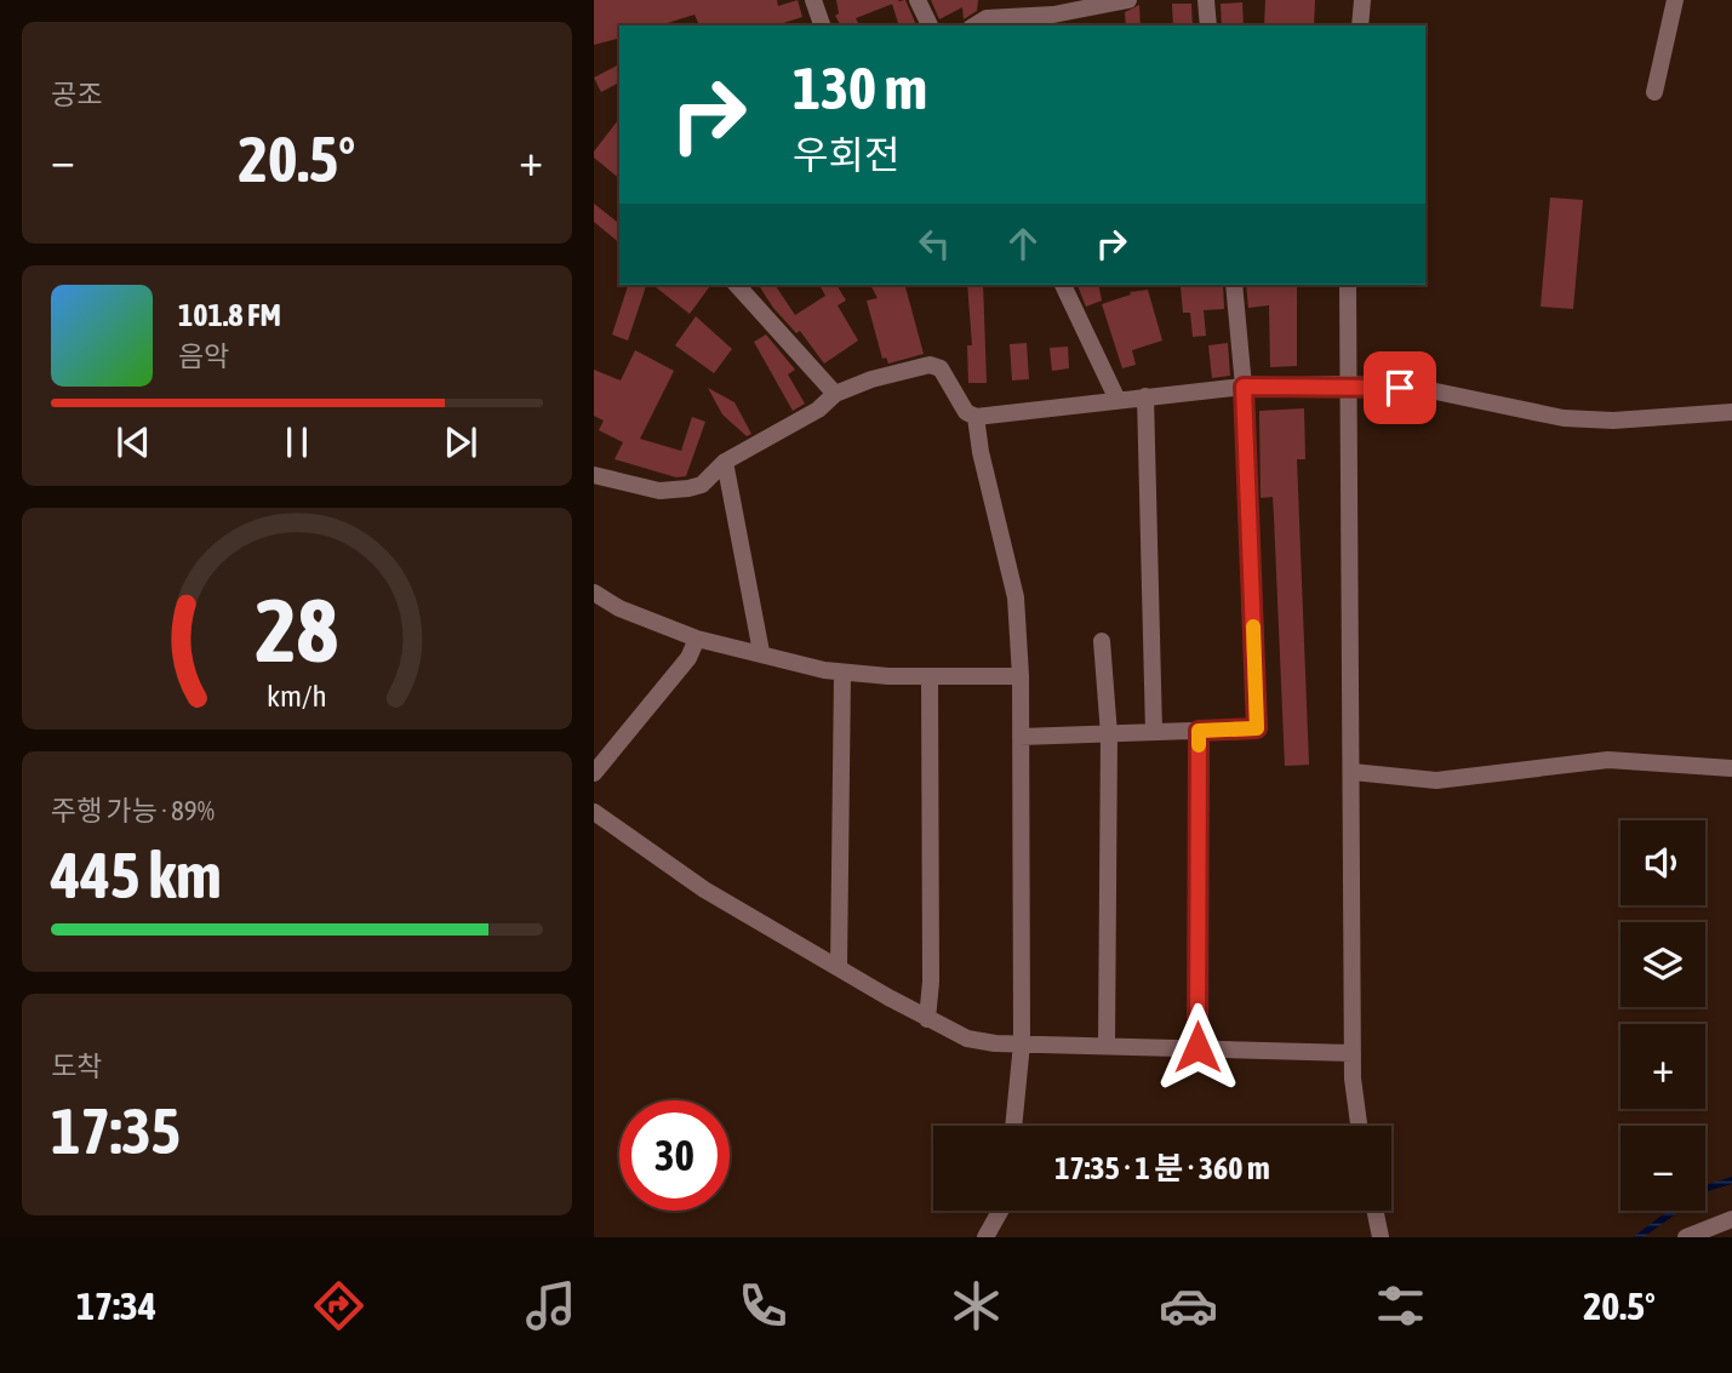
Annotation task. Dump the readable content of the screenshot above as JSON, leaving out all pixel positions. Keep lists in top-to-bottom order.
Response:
{
  "page": {
    "tile": [
      "공조",
      ["주행 가능 · 89%", "445 km"],
      ["도착", "17:35"]
    ],
    "turn": ["130 m", "우회전"],
    "heat": ["−", "20.5°", "+"],
    "song": ["101.8 FM", "음악"],
    "map_buttons": ["+", "−"],
    "limit": "30",
    "trip": "17:35 · 1 분 · 360 m",
    "tabs": ["17:34", "20.5°"],
    "gauge": ["28", "km/h"]
  }
}
